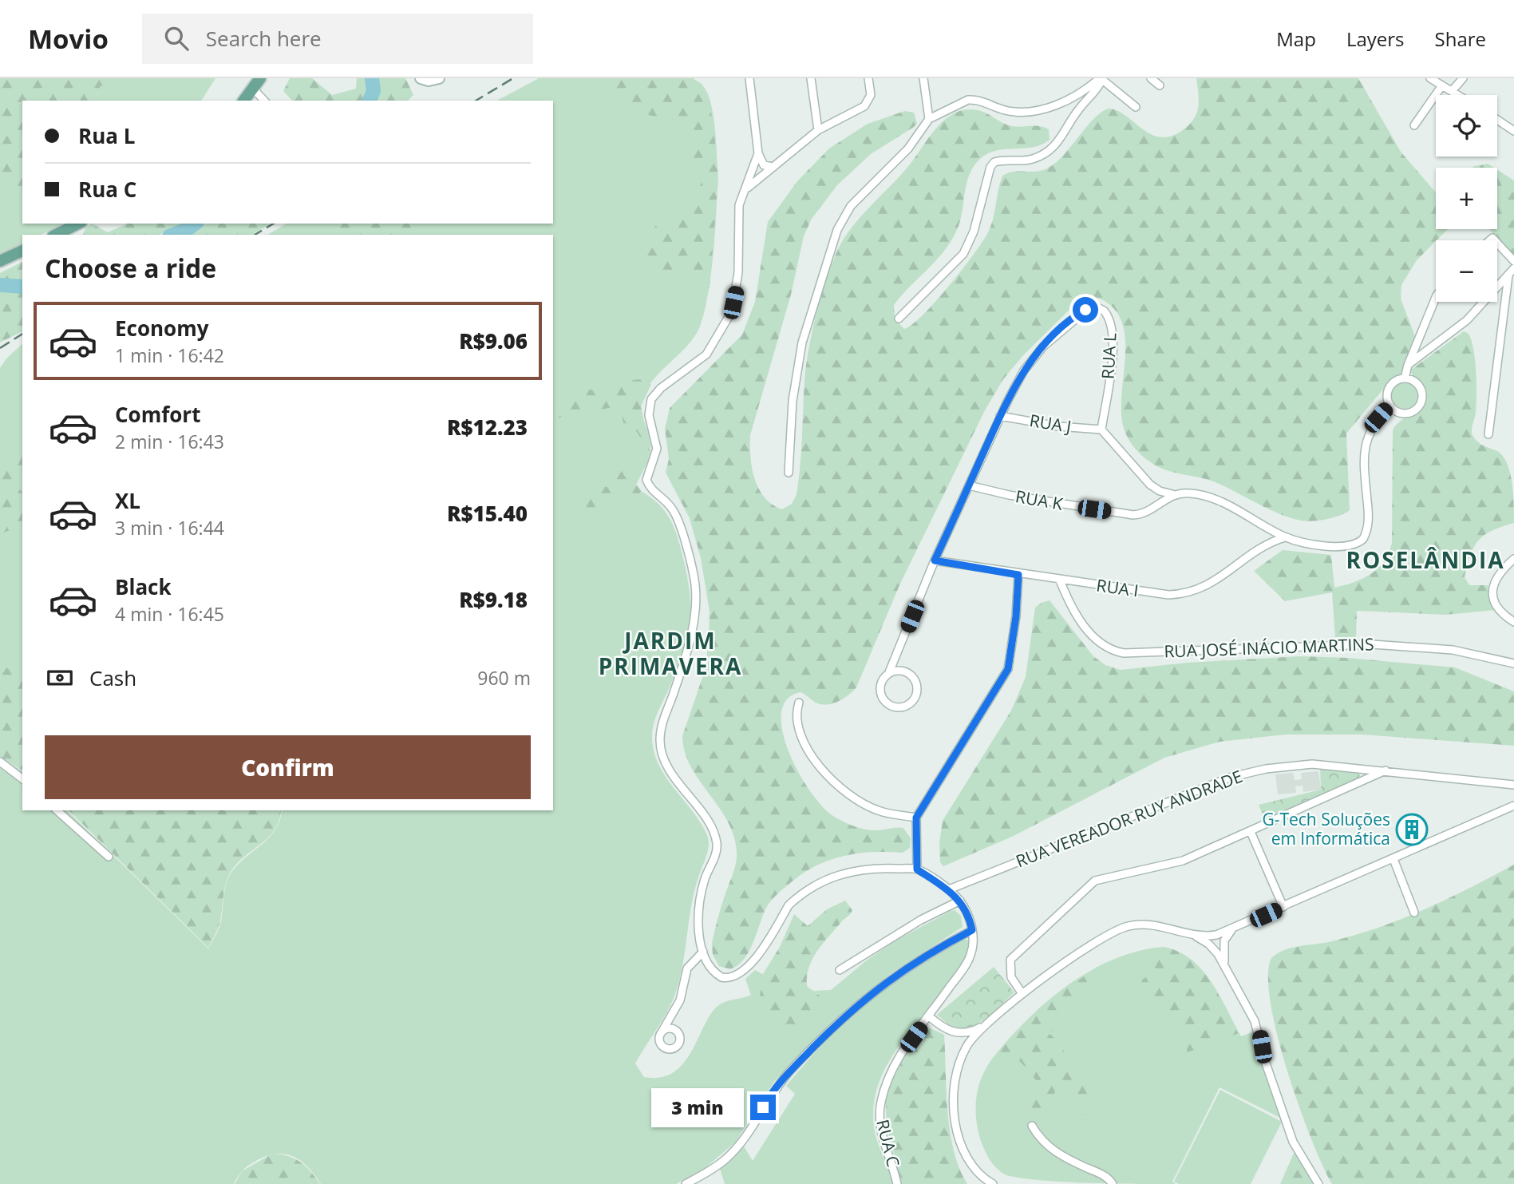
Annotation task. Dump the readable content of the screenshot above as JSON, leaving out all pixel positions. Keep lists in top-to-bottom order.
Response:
{
  "streets": {
    "street": [
      "RUA L",
      "RUA J",
      "RUA K",
      "RUA I",
      "RUA JOSÉ INÁCIO MARTINS",
      "RUA VEREADOR RUY ANDRADE",
      "RUA C"
    ]
  },
  "crossings": [
    ["RUA L", "RUA J"],
    ["RUA I", "RUA JOSÉ INÁCIO MARTINS"]
  ],
  "districts": ["ROSELÂNDIA", "JARDIM PRIMAVERA"],
  "places": {
    "building": ["G-Tech Soluções em Informática"]
  },
  "page": {
    "header": "Movio",
    "search": "Search here",
    "nav": ["Map", "Layers", "Share"],
    "map_buttons": ["+", "−"],
    "banner": ["Rua L", "Rua C"],
    "heading": "Choose a ride",
    "list": [
      {
        "name": "Economy",
        "note": "1 min · 16:42",
        "value": "R$9.06"
      },
      {
        "name": "Comfort",
        "note": "2 min · 16:43",
        "value": "R$12.23"
      },
      {
        "name": "XL",
        "note": "3 min · 16:44",
        "value": "R$15.40"
      },
      {
        "name": "Black",
        "note": "4 min · 16:45",
        "value": "R$9.18"
      }
    ],
    "pay": ["Cash", "960 m"],
    "buttons": "Confirm",
    "bubble": "3 min"
  }
}
